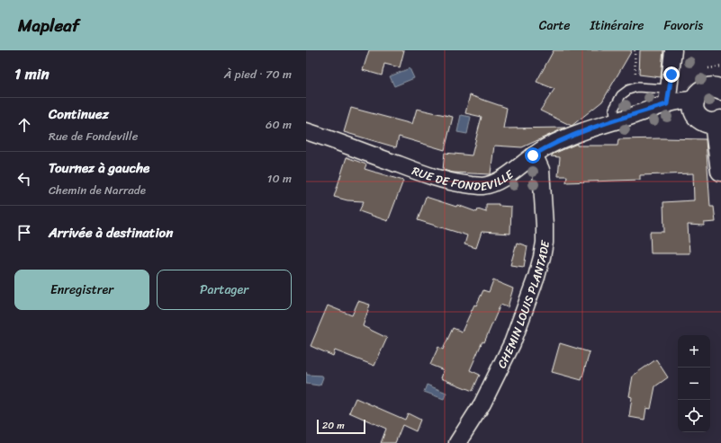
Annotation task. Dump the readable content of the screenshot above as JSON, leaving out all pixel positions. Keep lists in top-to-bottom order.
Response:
{
  "streets": {
    "street": ["RUE DE FONDEVILLE", "CHEMIN LOUIS PLANTADE"]
  },
  "crossings": [
    ["RUE DE FONDEVILLE", "CHEMIN LOUIS PLANTADE"]
  ],
  "scale_bar": "20 m",
  "page": {
    "header": "Mapleaf",
    "nav": ["Carte", "Itinéraire", "Favoris"],
    "heading": ["1 min", "À pied · 70 m"],
    "list": [
      ["Continuez", "Rue de Fondeville", "60 m"],
      ["Tournez à gauche", "Chemin de Narrade", "10 m"],
      "Arrivée à destination"
    ],
    "buttons": ["Enregistrer", "Partager"],
    "map_buttons": ["+", "−"],
    "scale": "20 m"
  }
}
